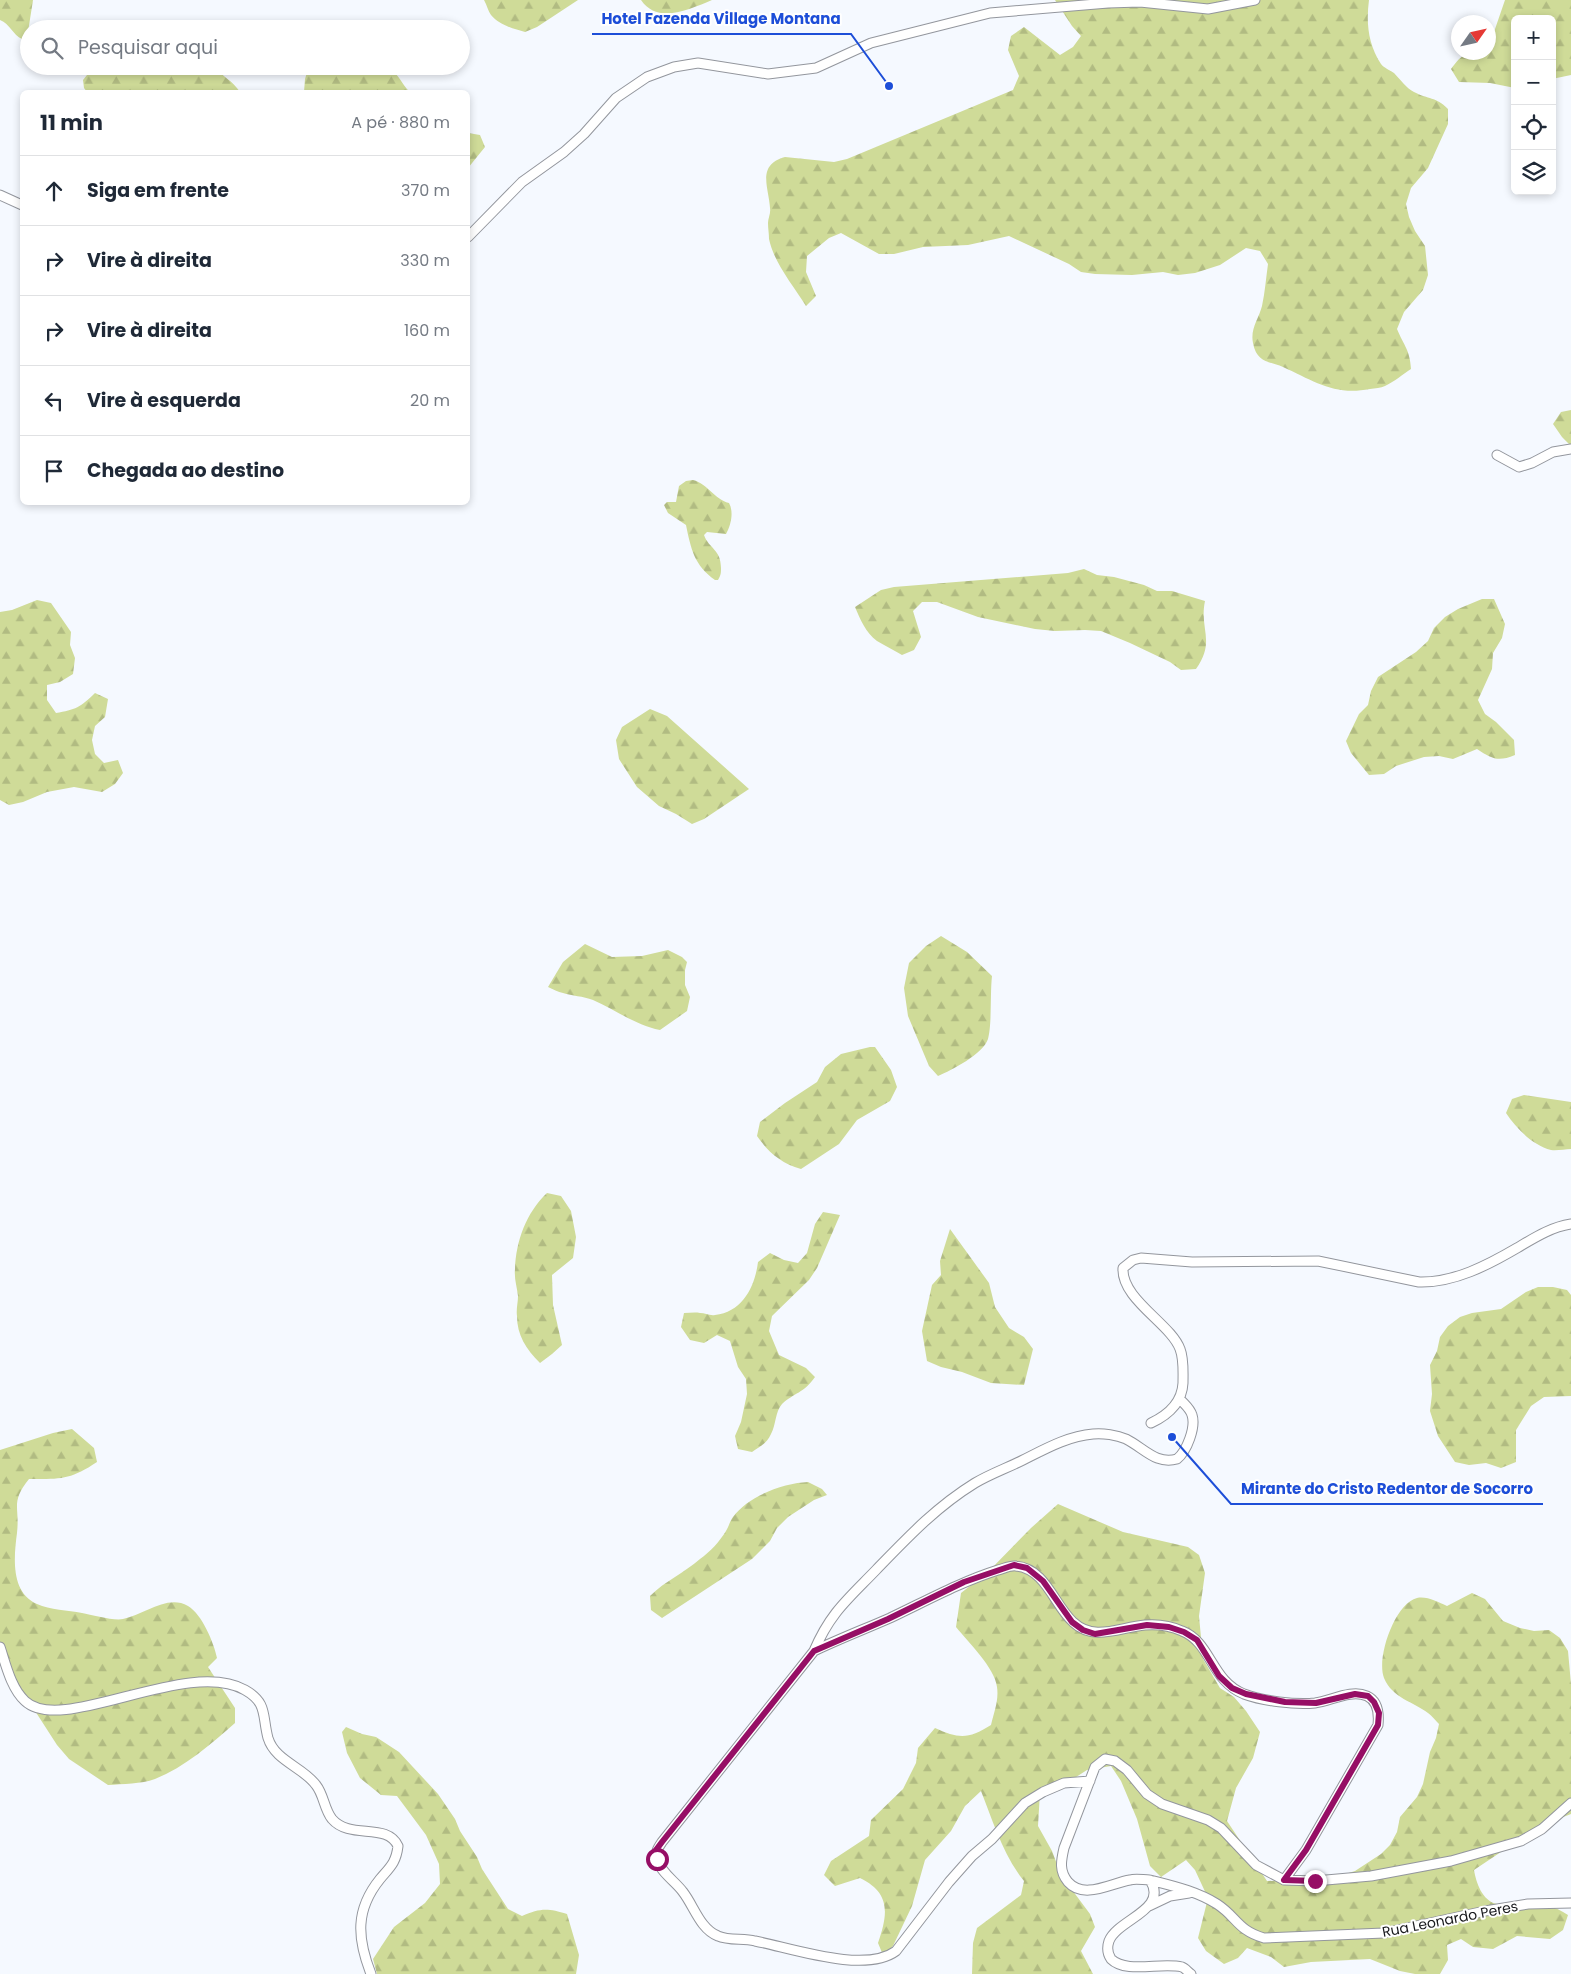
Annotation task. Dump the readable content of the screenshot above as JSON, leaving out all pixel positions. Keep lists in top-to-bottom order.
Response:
{
  "streets": {
    "street": ["Rua Leonardo Peres"]
  },
  "places": ["Hotel Fazenda Village Montana", "Mirante do Cristo Redentor de Socorro"],
  "north": "top right",
  "page": {
    "map_buttons": ["+", "−"],
    "search": "Pesquisar aqui",
    "heading": ["11 min", "A pé · 880 m"],
    "list": [
      ["Siga em frente", "370 m"],
      ["Vire à direita", "330 m"],
      ["Vire à direita", "160 m"],
      ["Vire à esquerda", "20 m"],
      "Chegada ao destino"
    ]
  }
}
